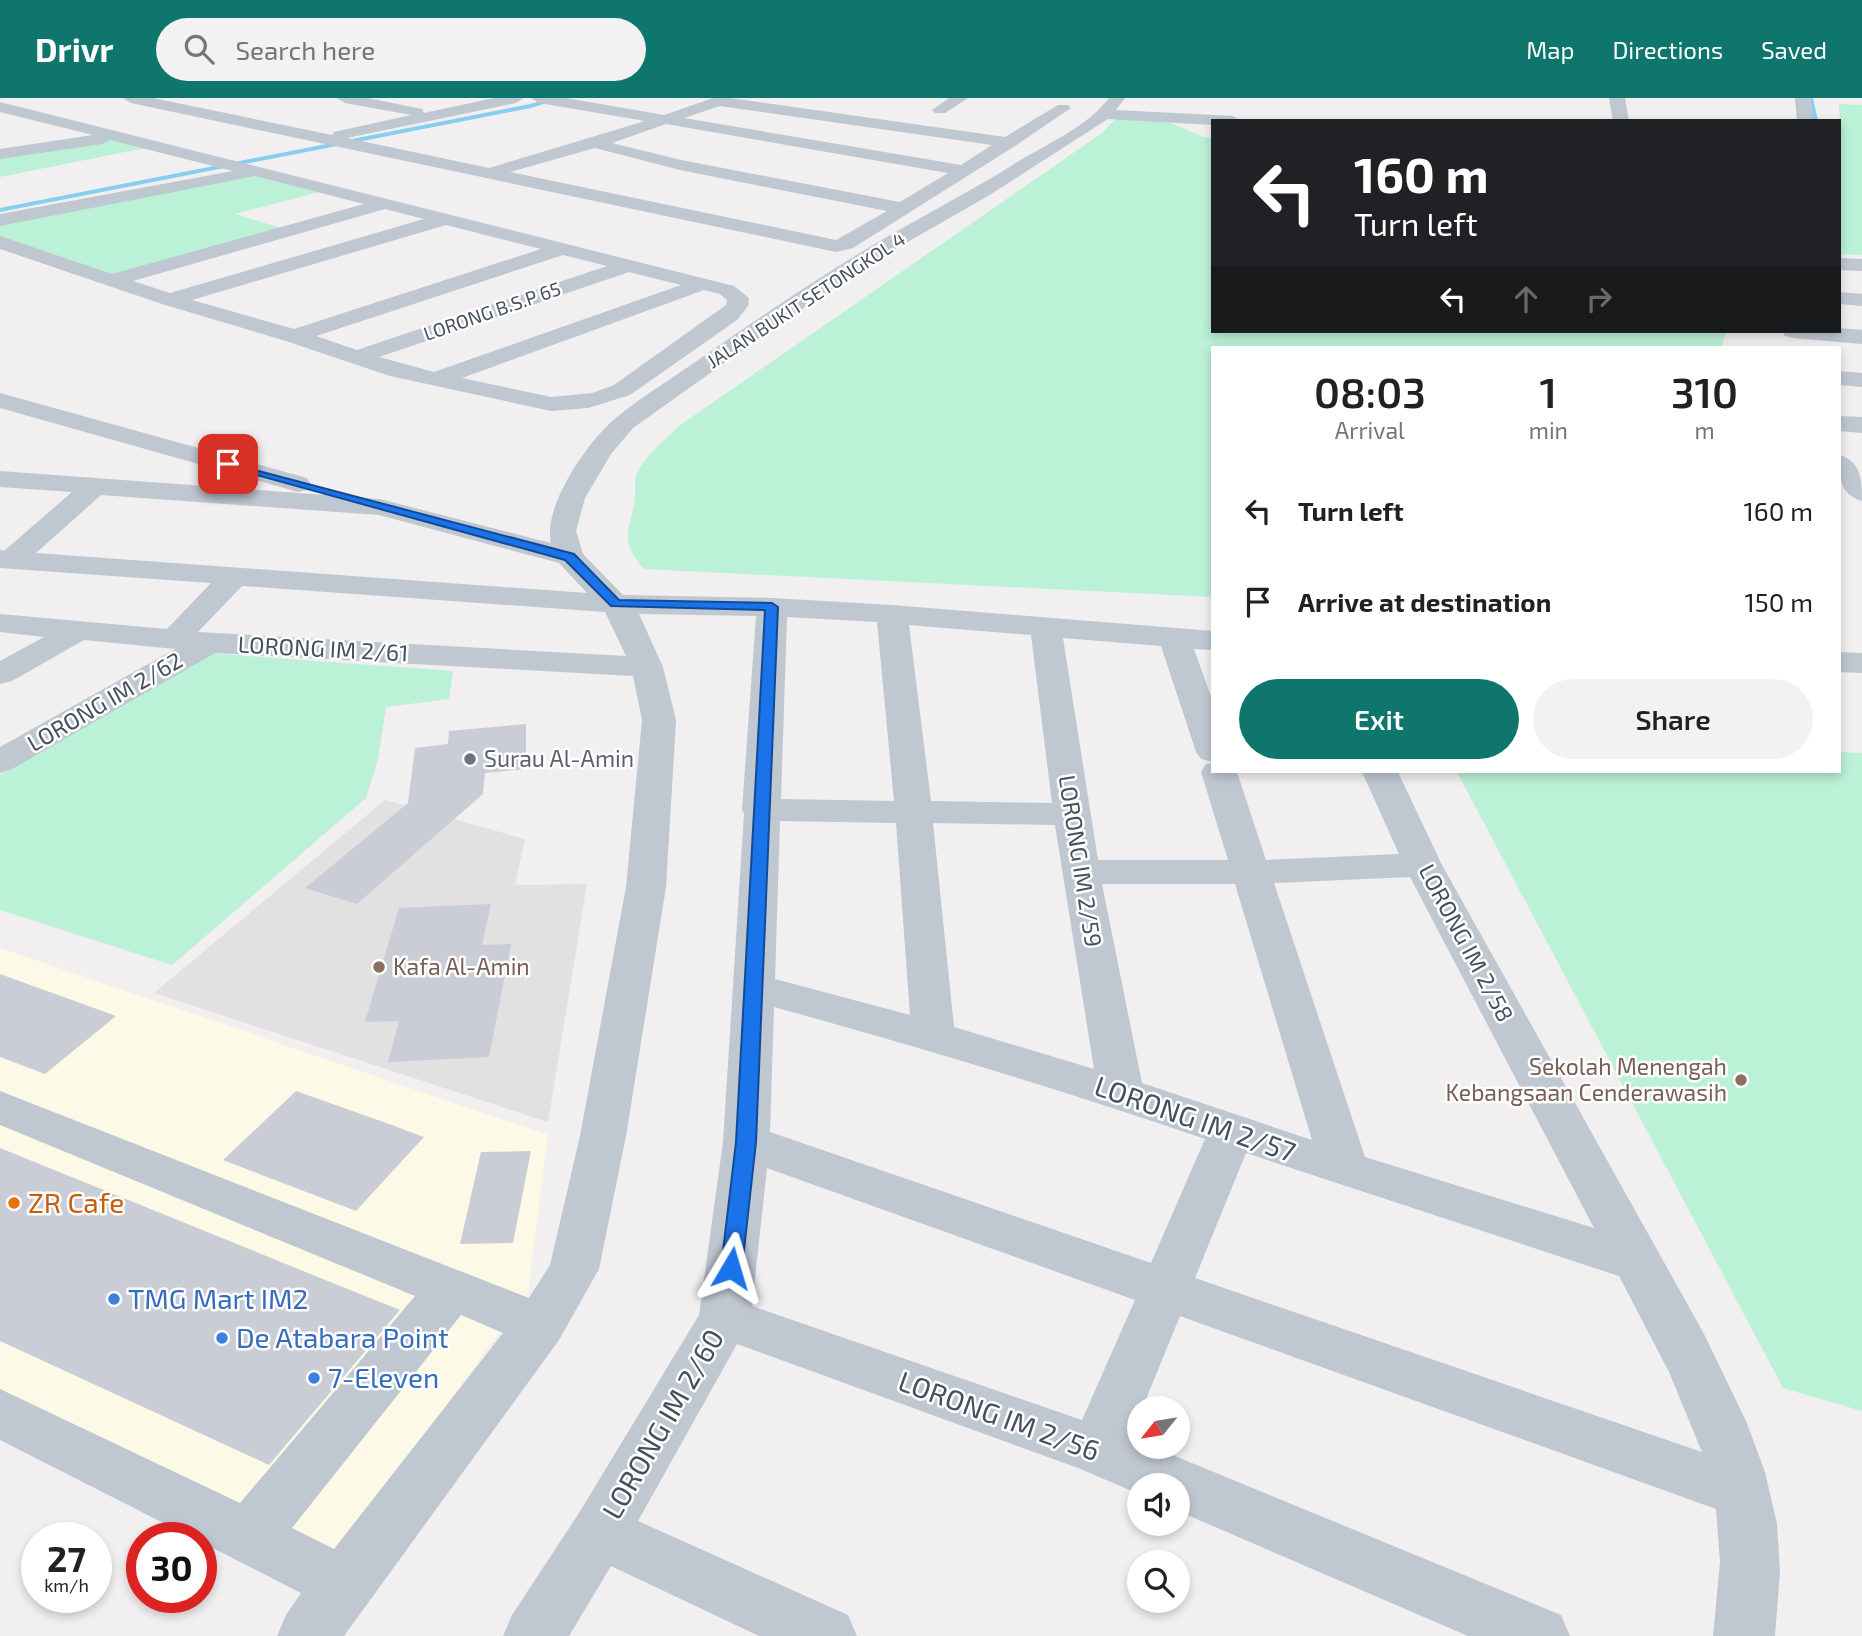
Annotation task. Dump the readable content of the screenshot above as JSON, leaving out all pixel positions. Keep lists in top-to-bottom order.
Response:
{
  "streets": {
    "street": [
      "JALAN BUKIT SETONGKOL 4",
      "LORONG B.S.P 65",
      "LORONG IM 2/61",
      "LORONG IM 2/62",
      "LORONG IM 2/59",
      "LORONG IM 2/58",
      "LORONG IM 2/57",
      "LORONG IM 2/56",
      "LORONG IM 2/60"
    ]
  },
  "crossings": [
    ["LORONG IM 2/61", "LORONG IM 2/62"],
    ["LORONG IM 2/59", "LORONG IM 2/57"],
    ["LORONG IM 2/58", "LORONG IM 2/57"],
    ["LORONG IM 2/57", "LORONG IM 2/60"],
    ["LORONG IM 2/56", "LORONG IM 2/60"]
  ],
  "places": [
    "Surau Al-Amin",
    "Kafa Al-Amin",
    "Sekolah Menengah Kebangsaan Cenderawasih",
    "ZR Cafe",
    "TMG Mart IM2",
    "De Atabara Point",
    "7-Eleven"
  ],
  "north": "bottom left",
  "page": {
    "header": "Drivr",
    "search": "Search here",
    "nav": ["Map", "Directions", "Saved"],
    "turn": ["160 m", "Turn left"],
    "eta": [
      "08:03",
      "Arrival",
      "1",
      "min",
      "310",
      "m"
    ],
    "list": [
      {
        "name": "Turn left",
        "value": "160 m"
      },
      {
        "name": "Arrive at destination",
        "value": "150 m"
      }
    ],
    "buttons": ["Exit", "Share"],
    "speed": "27 km/h",
    "limit": "30"
  }
}
